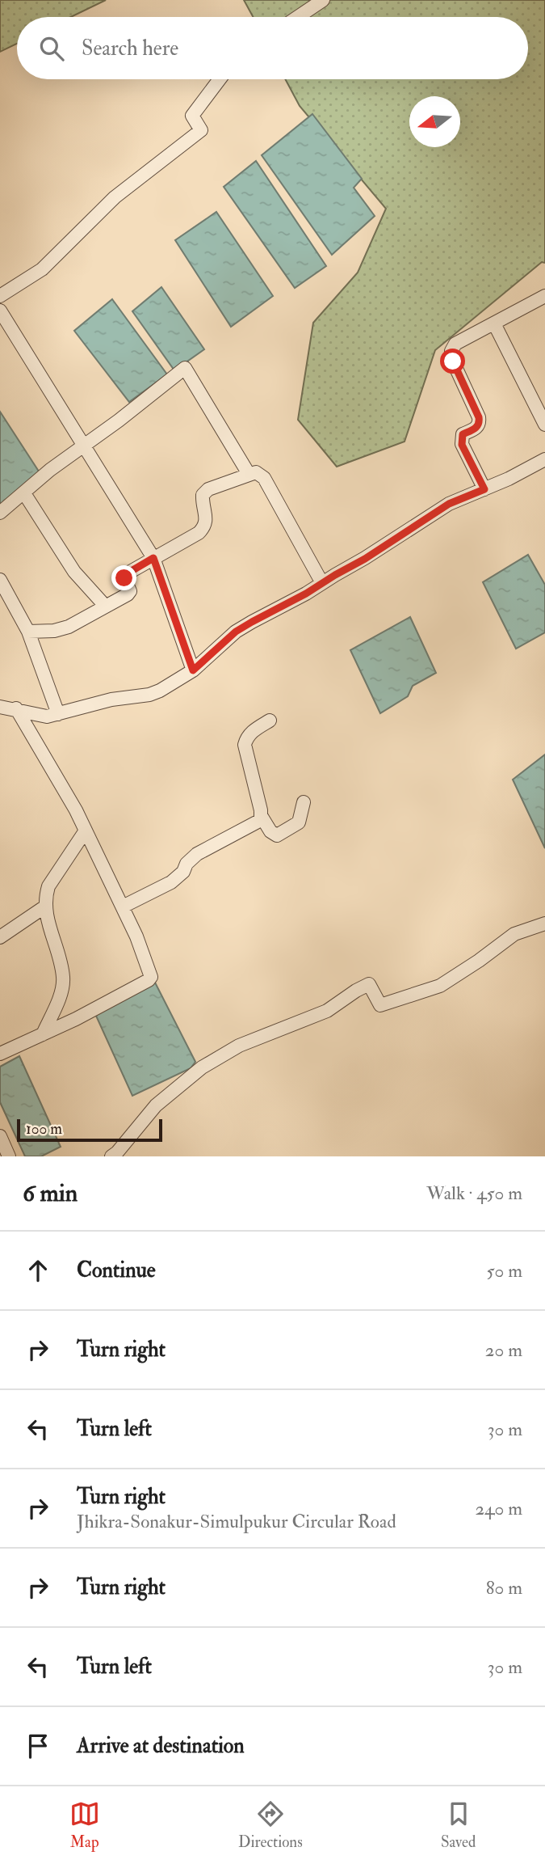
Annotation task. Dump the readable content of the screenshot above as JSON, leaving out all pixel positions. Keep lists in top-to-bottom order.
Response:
{
  "scale_bar": "100 m",
  "north": "left",
  "page": {
    "search": "Search here",
    "scale": "100 m",
    "heading": ["6 min", "Walk · 450 m"],
    "list": [
      ["Continue", "50 m"],
      ["Turn right", "20 m"],
      ["Turn left", "30 m"],
      ["Turn right", "Jhikra-Sonakur-Simulpukur Circular Road", "240 m"],
      ["Turn right", "80 m"],
      ["Turn left", "30 m"],
      "Arrive at destination"
    ],
    "nav": ["Map", "Directions", "Saved"]
  }
}
